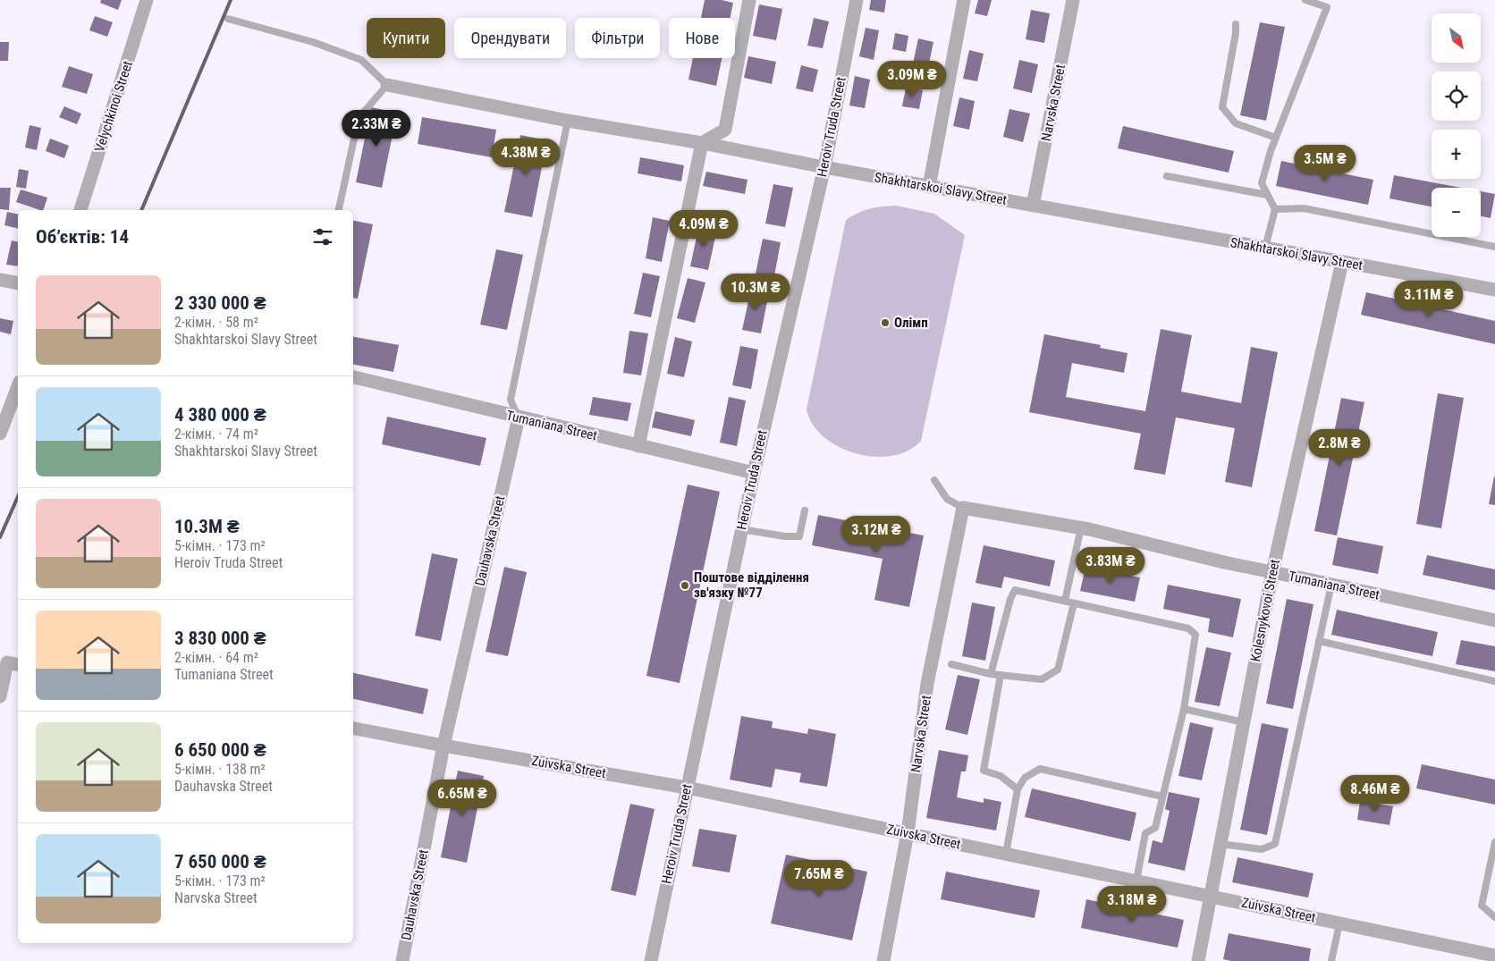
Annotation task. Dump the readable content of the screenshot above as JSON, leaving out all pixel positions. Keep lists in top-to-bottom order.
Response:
{
  "streets": {
    "street": [
      "Narvska Street",
      "Velychkinoi Street",
      "Heroiv Truda Street",
      "Shakhtarskoi Slavy Street",
      "Tumaniana Street",
      "Dauhavska Street",
      "Kolesnykovoi Street",
      "Zuivska Street"
    ]
  },
  "crossings": [
    ["Narvska Street", "Shakhtarskoi Slavy Street"],
    ["Narvska Street", "Tumaniana Street"],
    ["Narvska Street", "Zuivska Street"],
    ["Heroiv Truda Street", "Shakhtarskoi Slavy Street"],
    ["Heroiv Truda Street", "Tumaniana Street"],
    ["Heroiv Truda Street", "Zuivska Street"],
    ["Shakhtarskoi Slavy Street", "Kolesnykovoi Street"],
    ["Tumaniana Street", "Dauhavska Street"],
    ["Tumaniana Street", "Kolesnykovoi Street"],
    ["Dauhavska Street", "Zuivska Street"],
    ["Kolesnykovoi Street", "Zuivska Street"]
  ],
  "places": ["Олімп", "Поштове відділення зв'язку №77"],
  "north": "bottom right",
  "page": {
    "map_buttons": ["+", "−"],
    "chip": [
      "Купити",
      "Орендувати",
      "Фільтри",
      "Нове"
    ],
    "price": [
      "3.09M ₴",
      "2.33M ₴",
      "4.38M ₴",
      "3.5M ₴",
      "4.09M ₴",
      "10.3M ₴",
      "3.11M ₴",
      "2.8M ₴",
      "3.12M ₴",
      "3.83M ₴",
      "8.46M ₴",
      "6.65M ₴",
      "7.65M ₴",
      "3.18M ₴"
    ],
    "heading": "Об’єктів: 14",
    "list": [
      {
        "name": "2 330 000 ₴",
        "note": "2-кімн. · 58 m² · Shakhtarskoi Slavy Street"
      },
      {
        "name": "4 380 000 ₴",
        "note": "2-кімн. · 74 m² · Shakhtarskoi Slavy Street"
      },
      {
        "name": "10.3M ₴",
        "note": "5-кімн. · 173 m² · Heroiv Truda Street"
      },
      {
        "name": "3 830 000 ₴",
        "note": "2-кімн. · 64 m² · Tumaniana Street"
      },
      {
        "name": "6 650 000 ₴",
        "note": "5-кімн. · 138 m² · Dauhavska Street"
      },
      {
        "name": "7 650 000 ₴",
        "note": "5-кімн. · 173 m² · Narvska Street"
      }
    ]
  }
}
